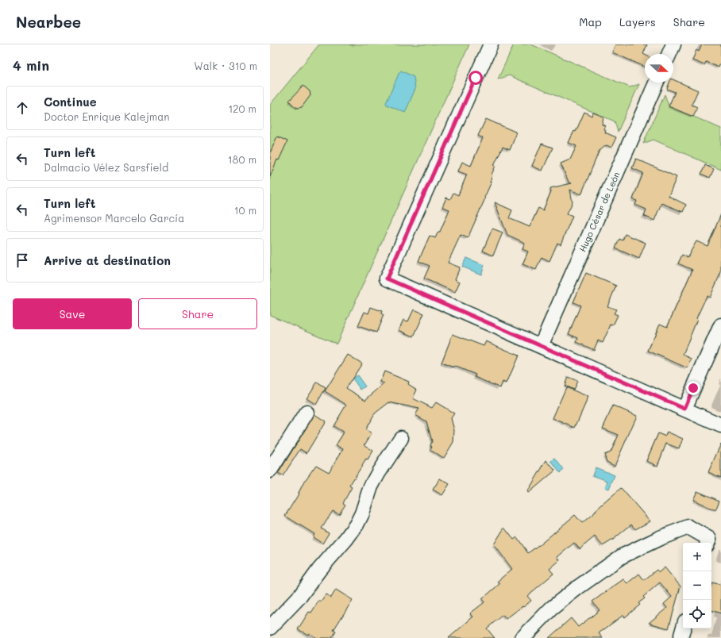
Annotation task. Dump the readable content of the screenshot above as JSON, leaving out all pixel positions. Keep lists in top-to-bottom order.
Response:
{
  "streets": {
    "street": ["Hugo César de León"]
  },
  "north": "right",
  "page": {
    "header": "Nearbee",
    "nav": ["Map", "Layers", "Share"],
    "heading": ["4 min", "Walk · 310 m"],
    "list": [
      ["Continue", "Doctor Enrique Kalejman", "120 m"],
      ["Turn left", "Dalmacio Vélez Sarsfield", "180 m"],
      ["Turn left", "Agrimensor Marcelo García", "10 m"],
      "Arrive at destination"
    ],
    "buttons": ["Save", "Share"],
    "map_buttons": ["+", "−"]
  }
}
